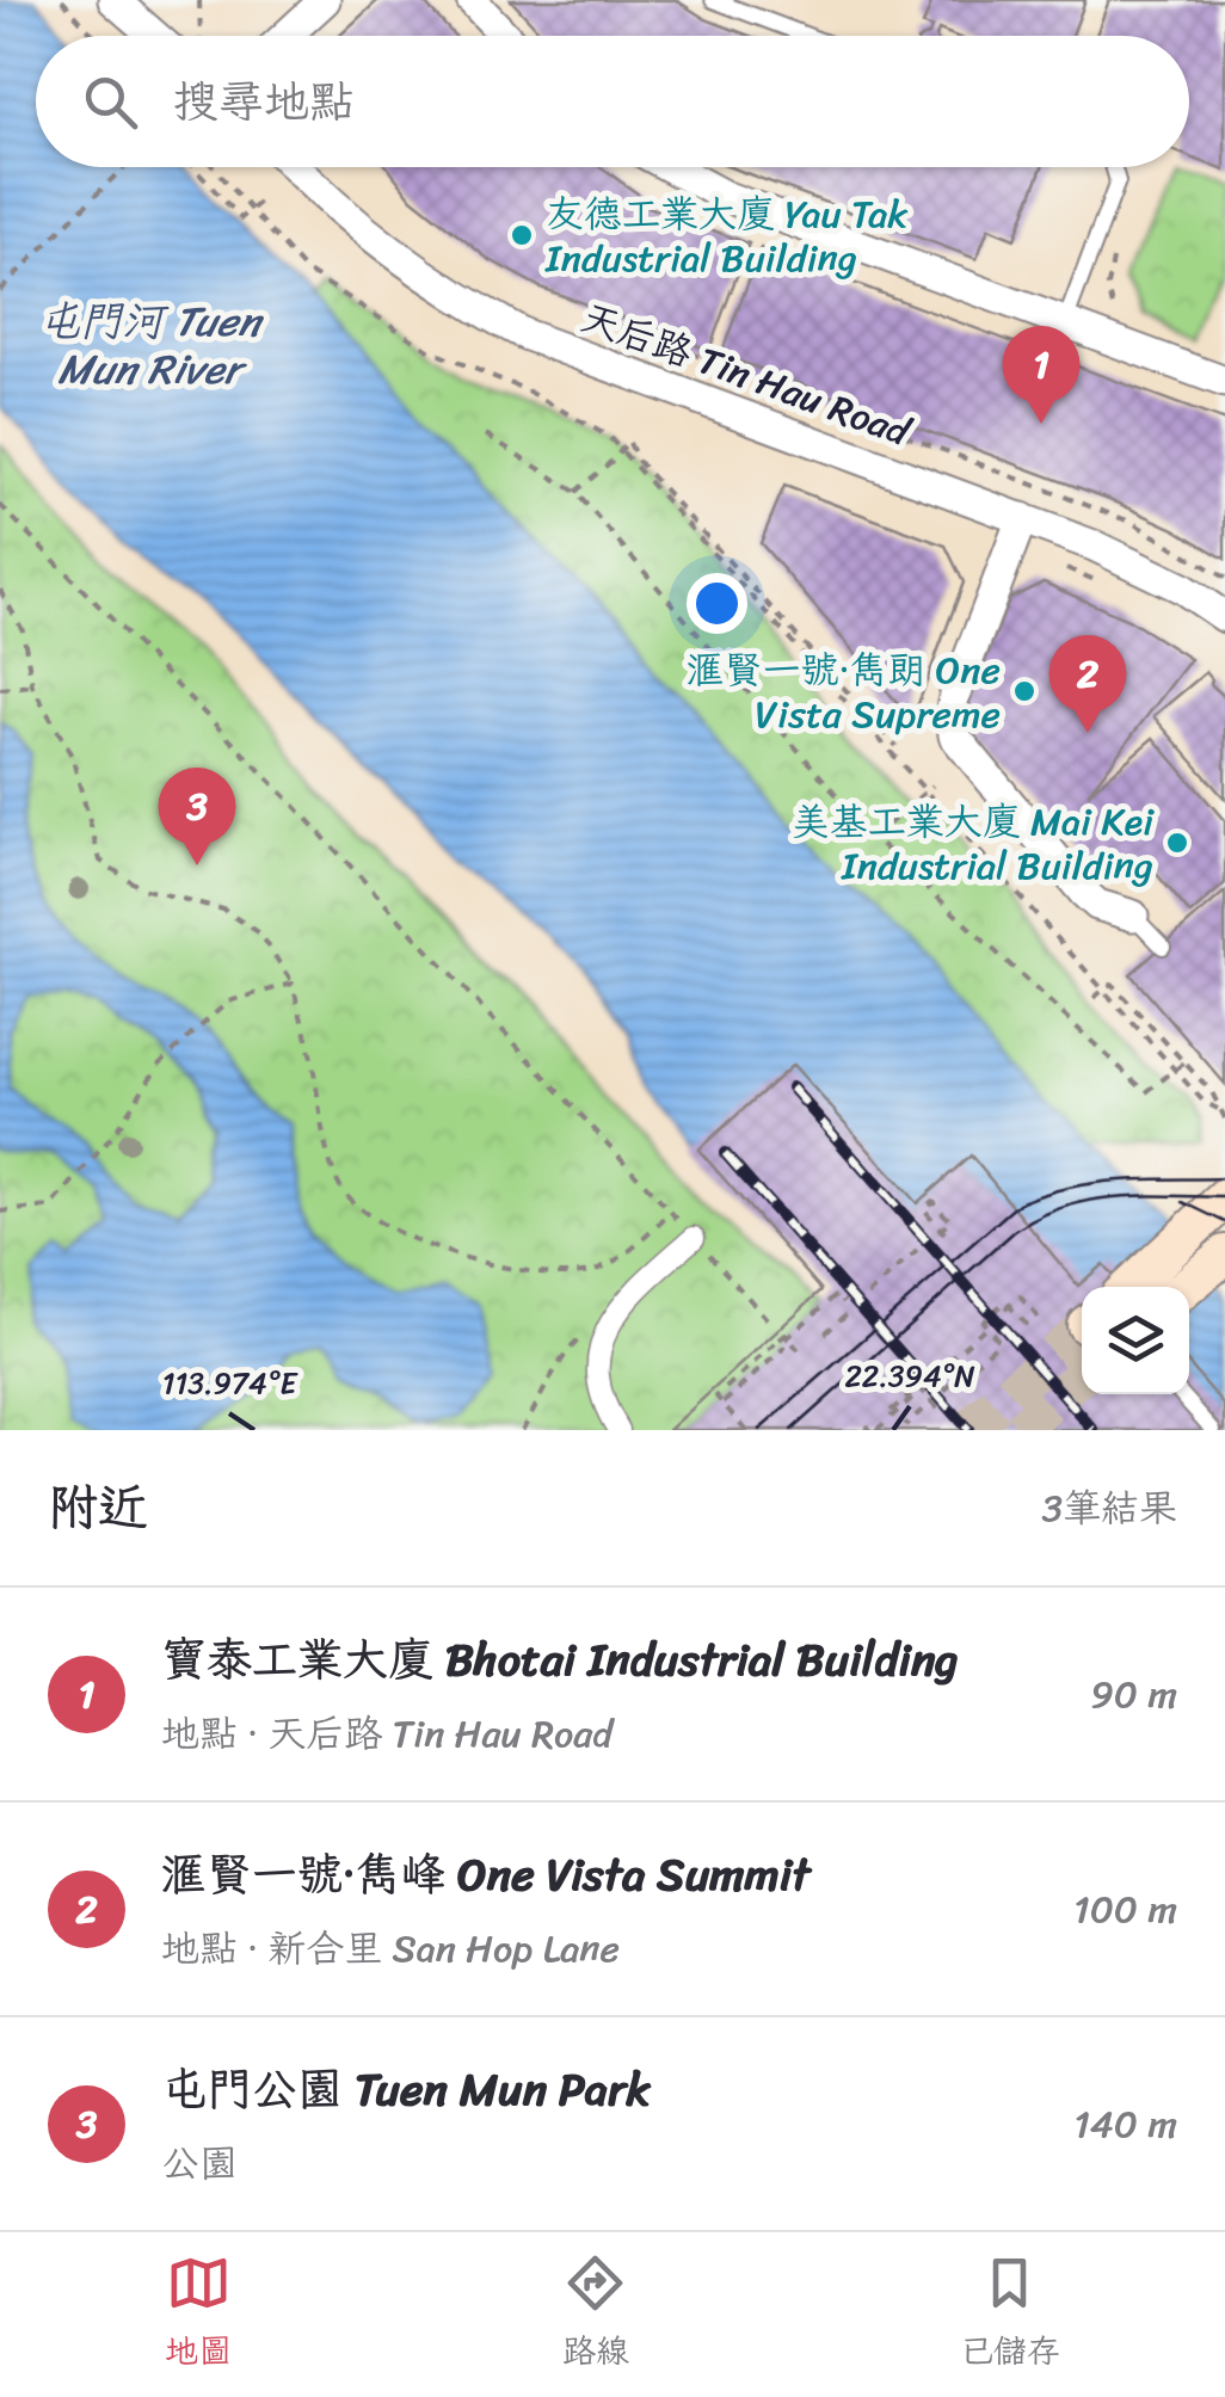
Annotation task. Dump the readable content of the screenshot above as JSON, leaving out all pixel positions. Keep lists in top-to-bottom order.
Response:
{
  "streets": {
    "street": ["天后路 Tin Hau Road"]
  },
  "water": ["屯門河 Tuen Mun River"],
  "places": ["友德工業大廈 Yau Tak Industrial Building", "滙賢一號·雋朗 One Vista Supreme", "美基工業大廈 Mai Kei Industrial Building"],
  "page": {
    "search": "搜尋地點",
    "pins": ["1", "2", "3"],
    "heading": ["附近", "3筆結果"],
    "list": [
      {
        "mark": "1",
        "name": "寶泰工業大廈 Bhotai Industrial Building",
        "note": "地點 · 天后路 Tin Hau Road",
        "value": "90 m"
      },
      {
        "mark": "2",
        "name": "滙賢一號·雋峰 One Vista Summit",
        "note": "地點 · 新合里 San Hop Lane",
        "value": "100 m"
      },
      {
        "mark": "3",
        "name": "屯門公園 Tuen Mun Park",
        "note": "公園",
        "value": "140 m"
      }
    ],
    "nav": ["地圖", "路線", "已儲存"]
  },
  "coordinates": ["22.394°N", "113.974°E"]
}
